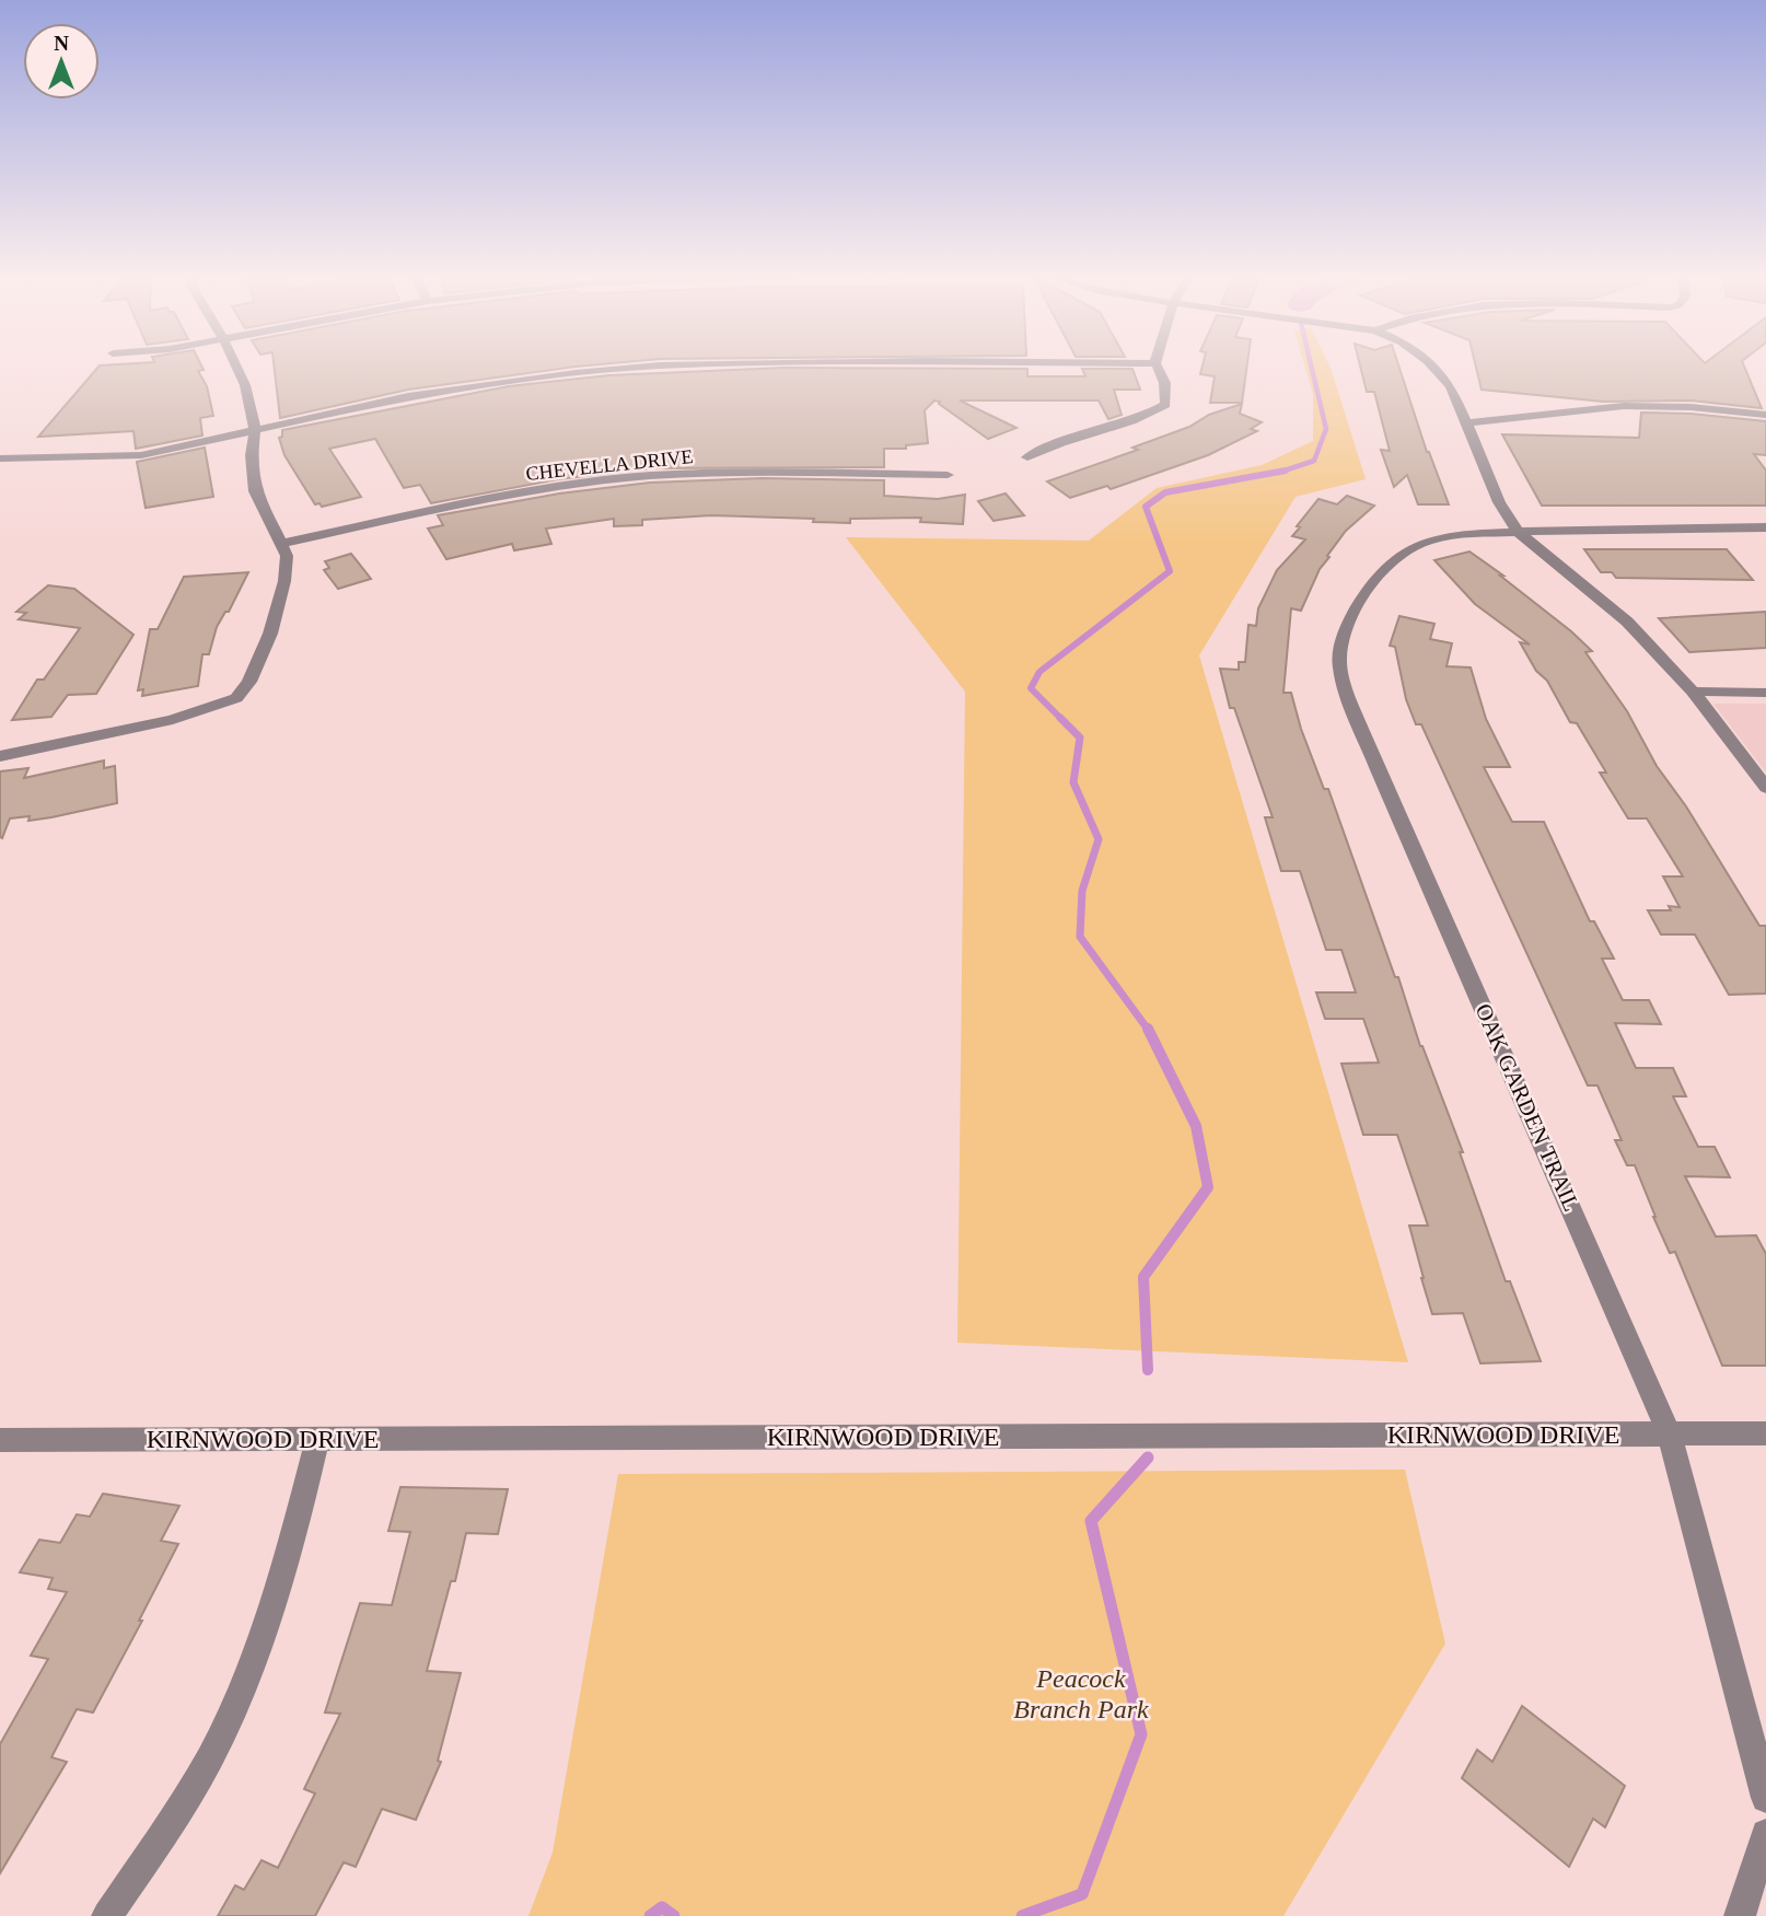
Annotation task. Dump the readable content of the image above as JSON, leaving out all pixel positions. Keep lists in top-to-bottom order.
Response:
{
  "streets": {
    "street": ["CHEVELLA DRIVE", "OAK GARDEN TRAIL", "KIRNWOOD DRIVE"]
  },
  "crossings": [
    ["OAK GARDEN TRAIL", "KIRNWOOD DRIVE"]
  ],
  "parks": ["Peacock Branch Park"],
  "north": "top"
}
